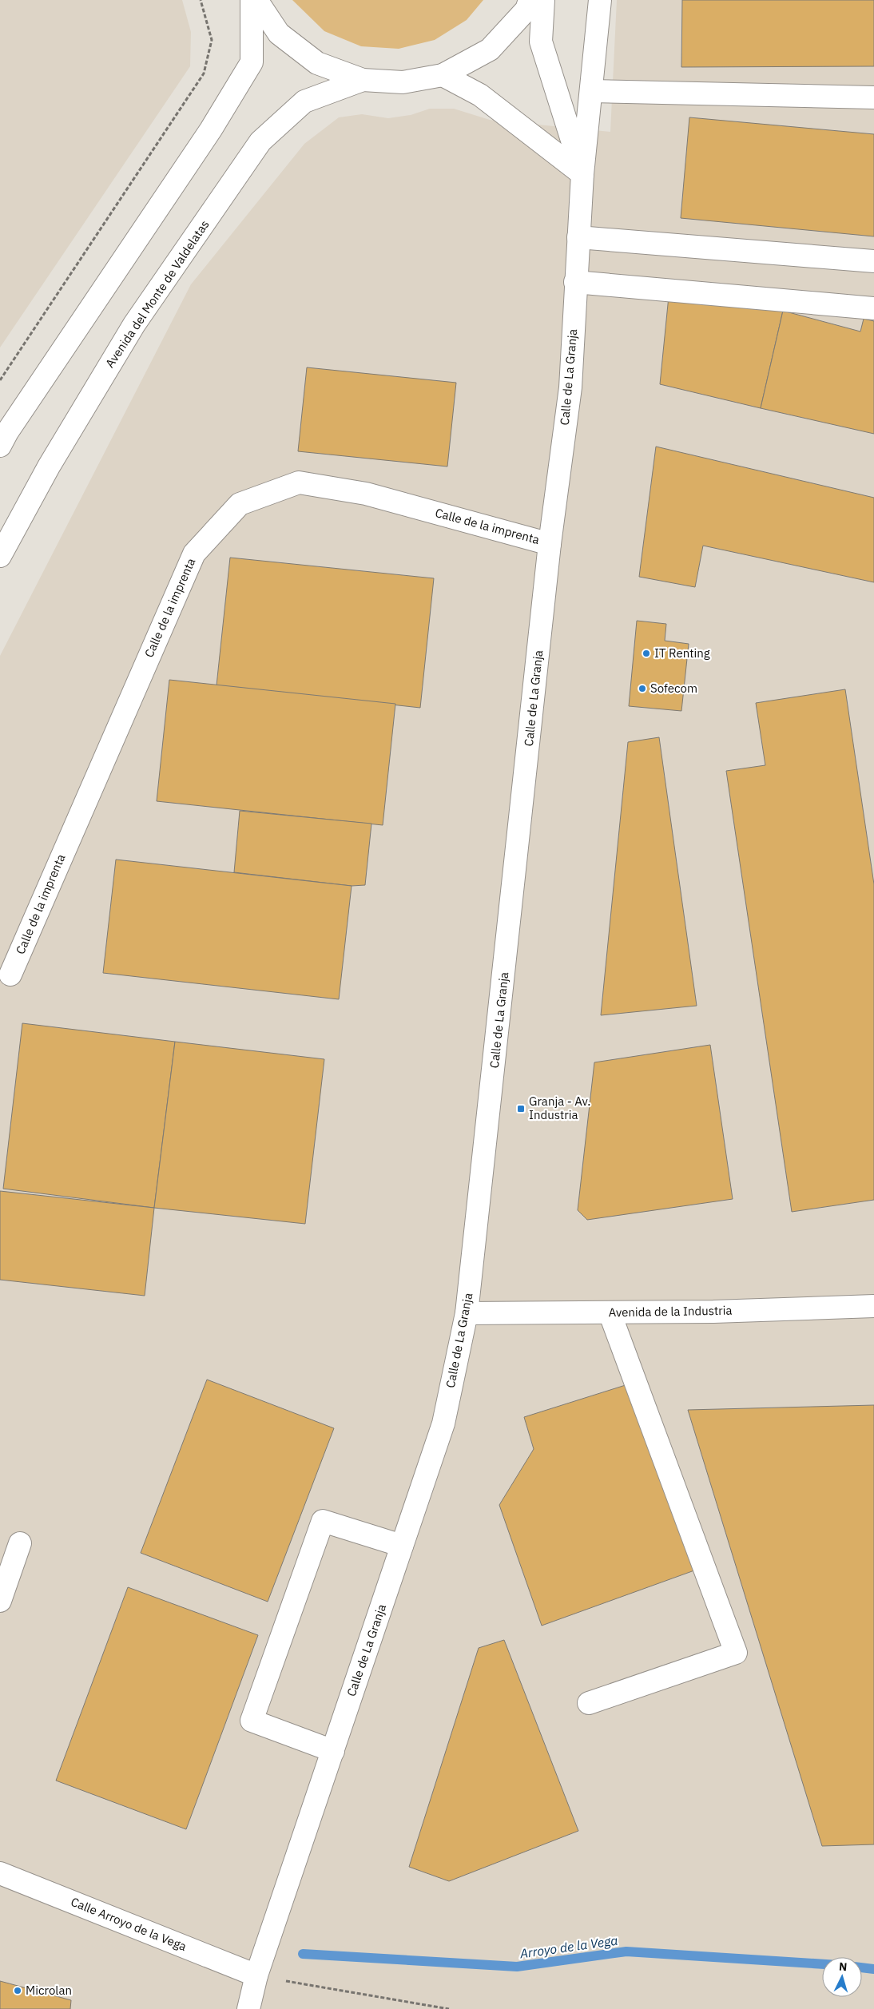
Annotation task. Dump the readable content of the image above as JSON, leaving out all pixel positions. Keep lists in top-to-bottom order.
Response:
{
  "streets": {
    "street": [
      "Avenida del Monte de Valdelatas",
      "Calle de La Granja",
      "Calle de la imprenta",
      "Avenida de la Industria",
      "Calle Arroyo de la Vega"
    ]
  },
  "crossings": [
    ["Calle de La Granja", "Calle de la imprenta"],
    ["Calle de La Granja", "Avenida de la Industria"],
    ["Calle de La Granja", "Calle Arroyo de la Vega"]
  ],
  "water": ["Arroyo de la Vega"],
  "places": {
    "other": ["IT Renting", "Sofecom", "Microlan"],
    "transit": ["Granja - Av. Industria"]
  },
  "north": "top"
}
